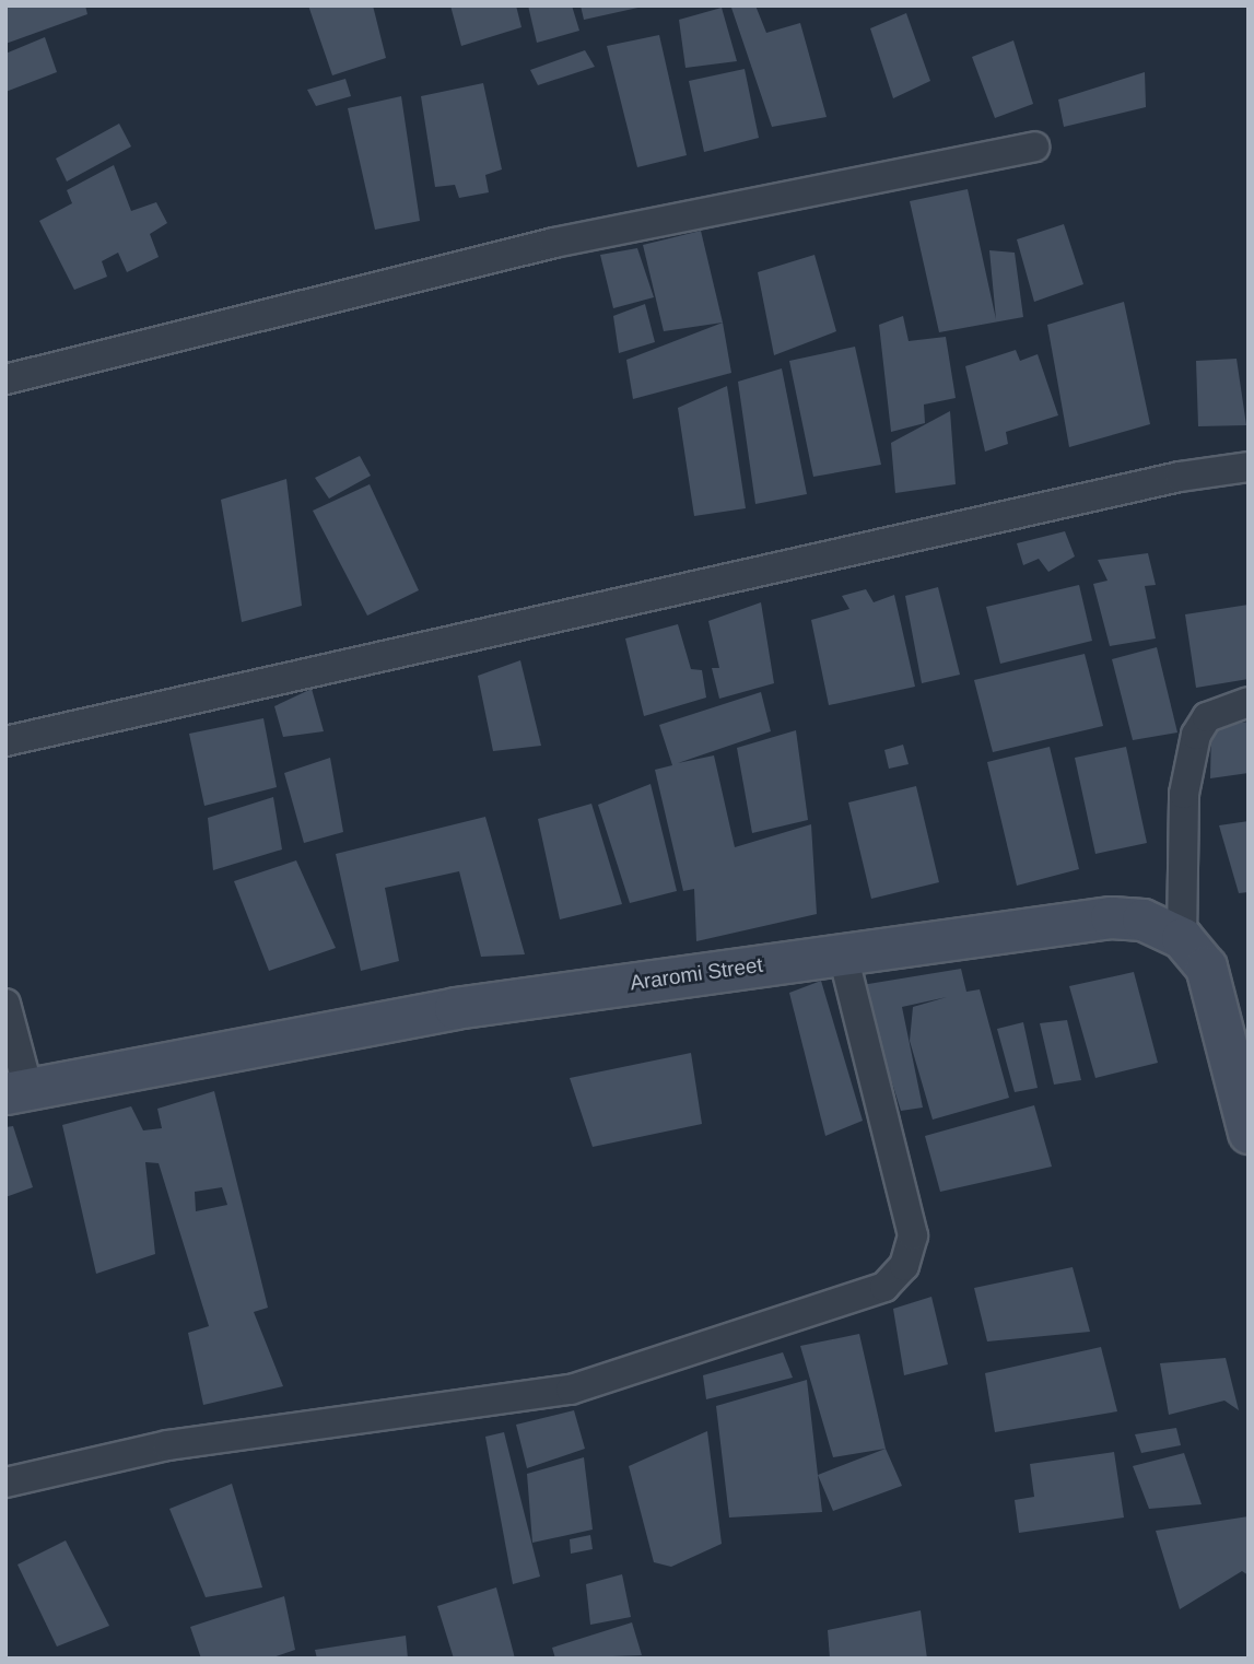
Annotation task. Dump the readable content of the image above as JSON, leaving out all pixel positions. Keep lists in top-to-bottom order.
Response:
{
  "streets": {
    "street": ["Araromi Street"]
  }
}
